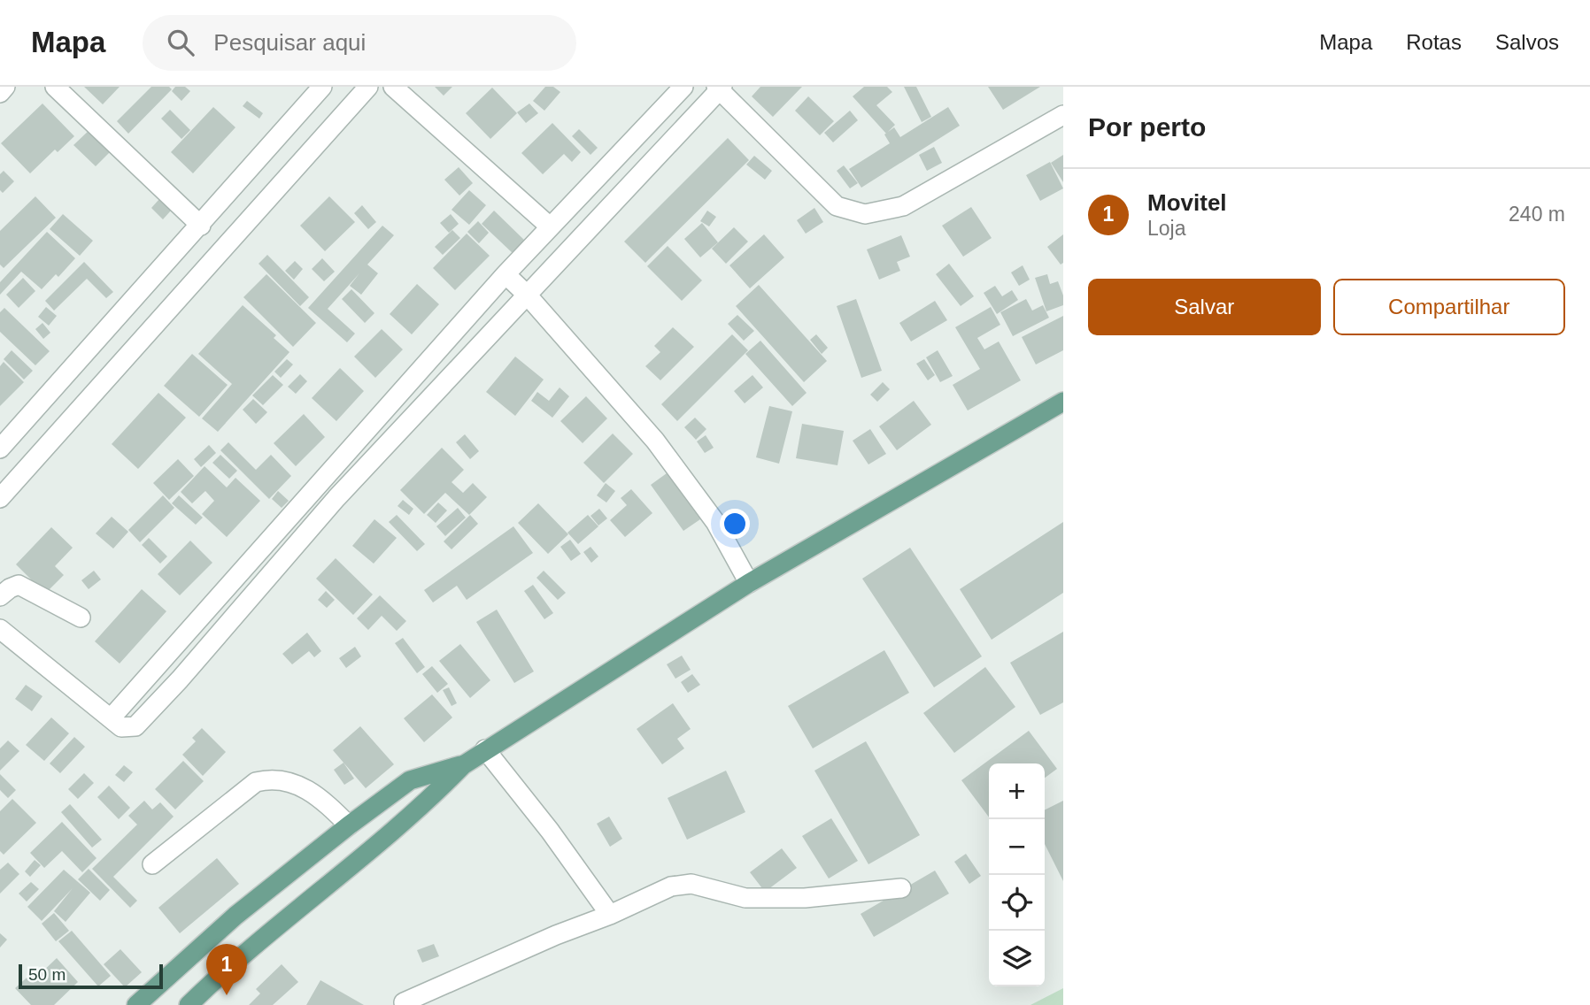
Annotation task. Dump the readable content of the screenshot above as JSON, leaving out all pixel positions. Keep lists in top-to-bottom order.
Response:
{
  "scale_bar": "50 m",
  "page": {
    "header": "Mapa",
    "search": "Pesquisar aqui",
    "nav": ["Mapa", "Rotas", "Salvos"],
    "heading": "Por perto",
    "list": [
      {
        "mark": "1",
        "name": "Movitel",
        "note": "Loja",
        "value": "240 m"
      }
    ],
    "buttons": ["Salvar", "Compartilhar"],
    "map_buttons": ["+", "−"],
    "pins": "1",
    "scale": "50 m"
  }
}
